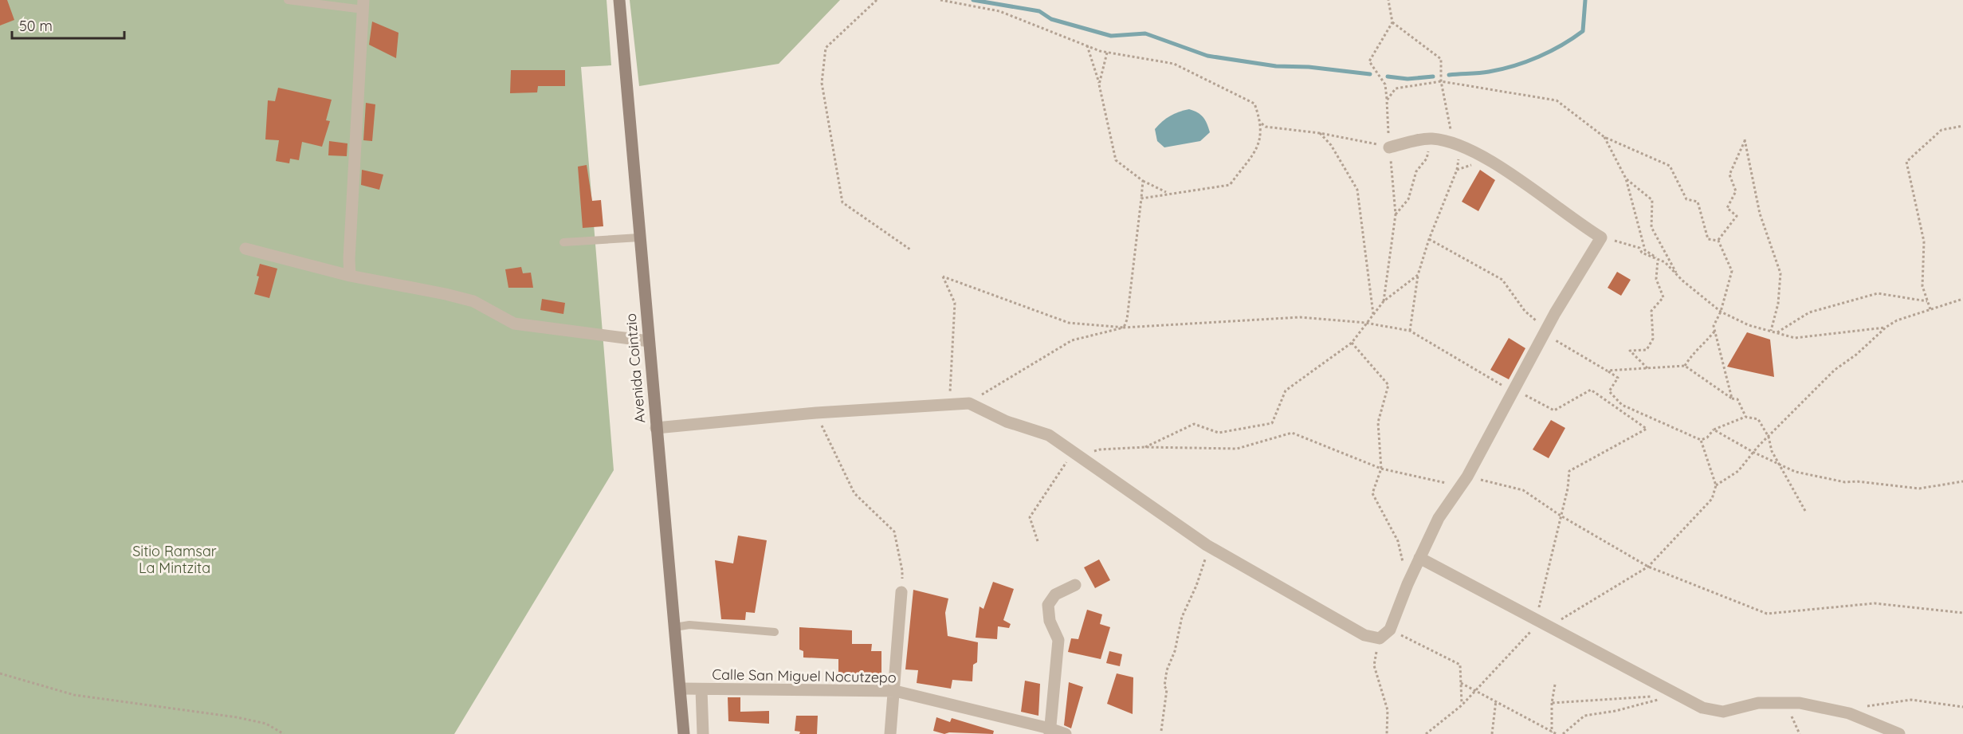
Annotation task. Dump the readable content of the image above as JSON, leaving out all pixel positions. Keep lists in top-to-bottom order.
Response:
{
  "streets": {
    "main road": ["Avenida Cointzio"],
    "street": ["Calle San Miguel Nocutzepo"]
  },
  "crossings": [
    ["Avenida Cointzio", "Calle San Miguel Nocutzepo"]
  ],
  "parks": ["Sitio Ramsar La Mintzita"],
  "scale_bar": "50 m"
}
